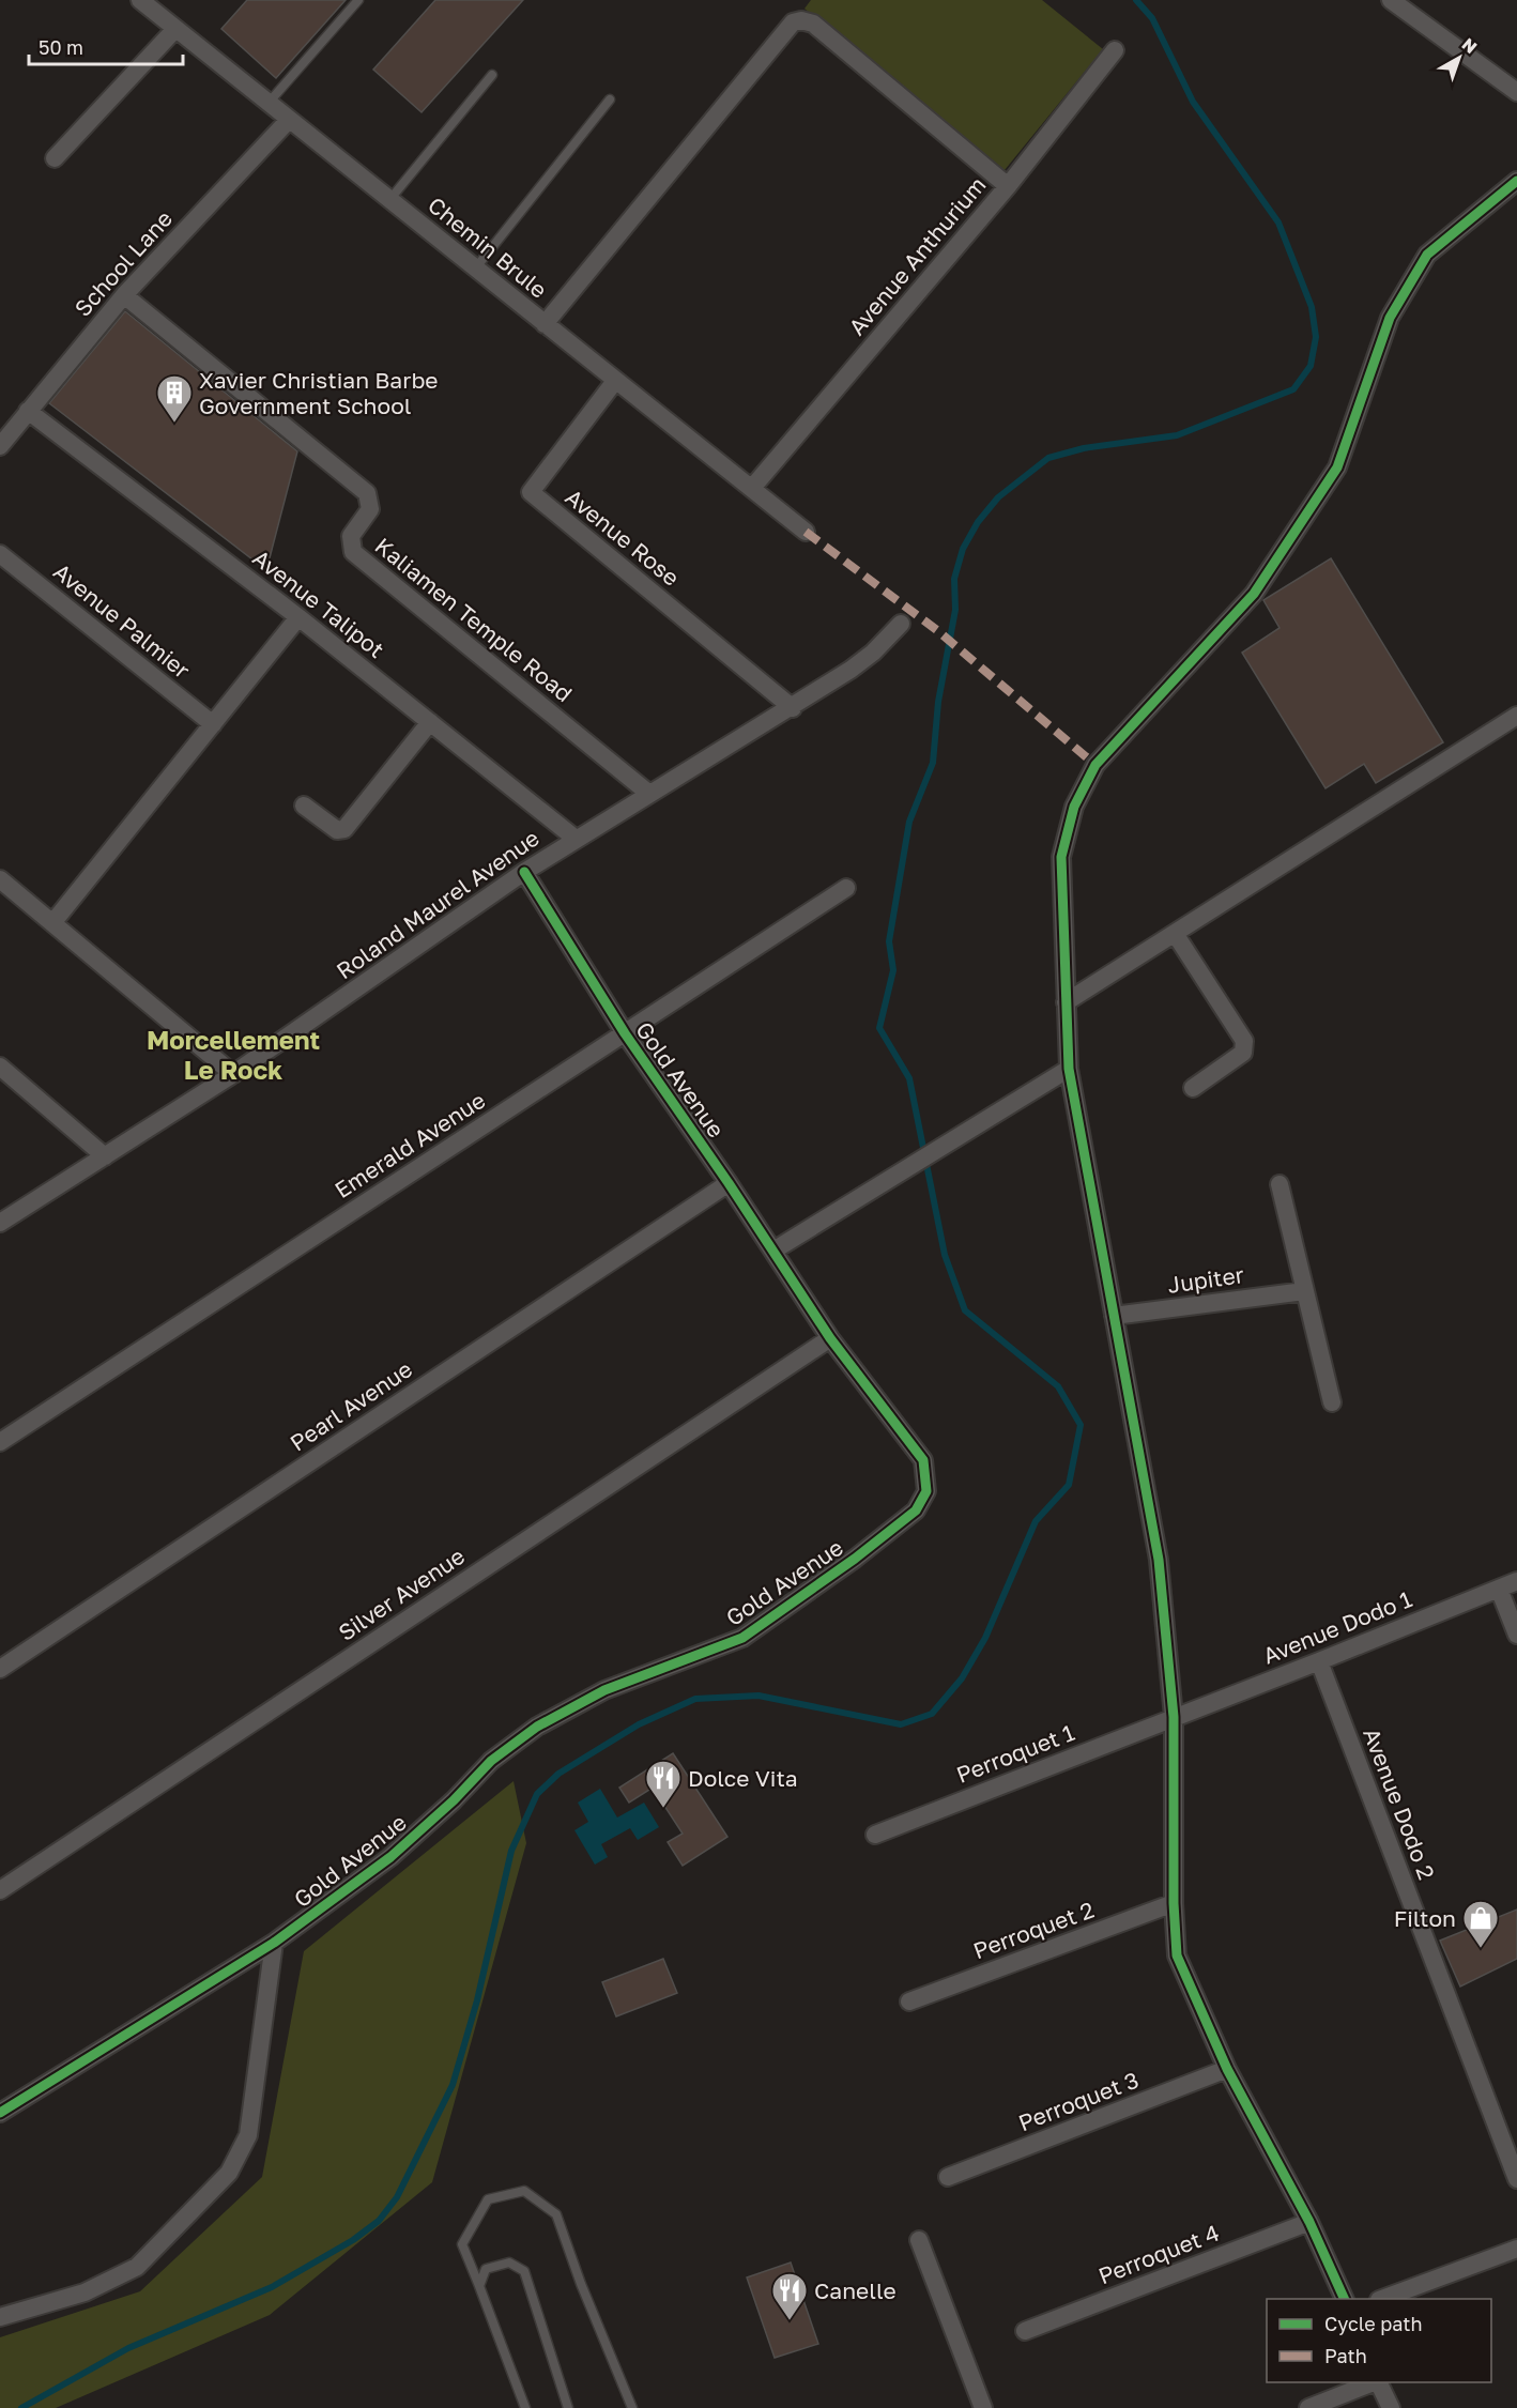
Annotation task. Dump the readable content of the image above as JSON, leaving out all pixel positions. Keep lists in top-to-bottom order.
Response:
{
  "streets": {
    "street": [
      "Chemin Brule",
      "Avenue Anthurium",
      "School Lane",
      "Avenue Rose",
      "Avenue Talipot",
      "Kaliamen Temple Road",
      "Avenue Palmier",
      "Roland Maurel Avenue",
      "Gold Avenue",
      "Emerald Avenue",
      "Jupiter",
      "Pearl Avenue",
      "Silver Avenue",
      "Avenue Dodo 1",
      "Perroquet 1",
      "Avenue Dodo 2",
      "Perroquet 2",
      "Perroquet 3",
      "Perroquet 4"
    ]
  },
  "crossings": [
    ["Chemin Brule", "Avenue Anthurium"],
    ["Chemin Brule", "School Lane"],
    ["Chemin Brule", "Avenue Rose"],
    ["School Lane", "Avenue Talipot"],
    ["School Lane", "Kaliamen Temple Road"],
    ["Avenue Rose", "Roland Maurel Avenue"],
    ["Avenue Talipot", "Roland Maurel Avenue"],
    ["Kaliamen Temple Road", "Roland Maurel Avenue"],
    ["Roland Maurel Avenue", "Gold Avenue"],
    ["Gold Avenue", "Emerald Avenue"],
    ["Gold Avenue", "Pearl Avenue"],
    ["Gold Avenue", "Silver Avenue"],
    ["Avenue Dodo 1", "Perroquet 1"],
    ["Avenue Dodo 1", "Avenue Dodo 2"]
  ],
  "districts": ["Morcellement Le Rock"],
  "places": {
    "building": ["Xavier Christian Barbe Government School"],
    "restaurant": ["Dolce Vita", "Canelle"],
    "shop": ["Filton"]
  },
  "legend": ["Cycle path", "Path"],
  "scale_bar": "50 m",
  "north": "top right"
}
